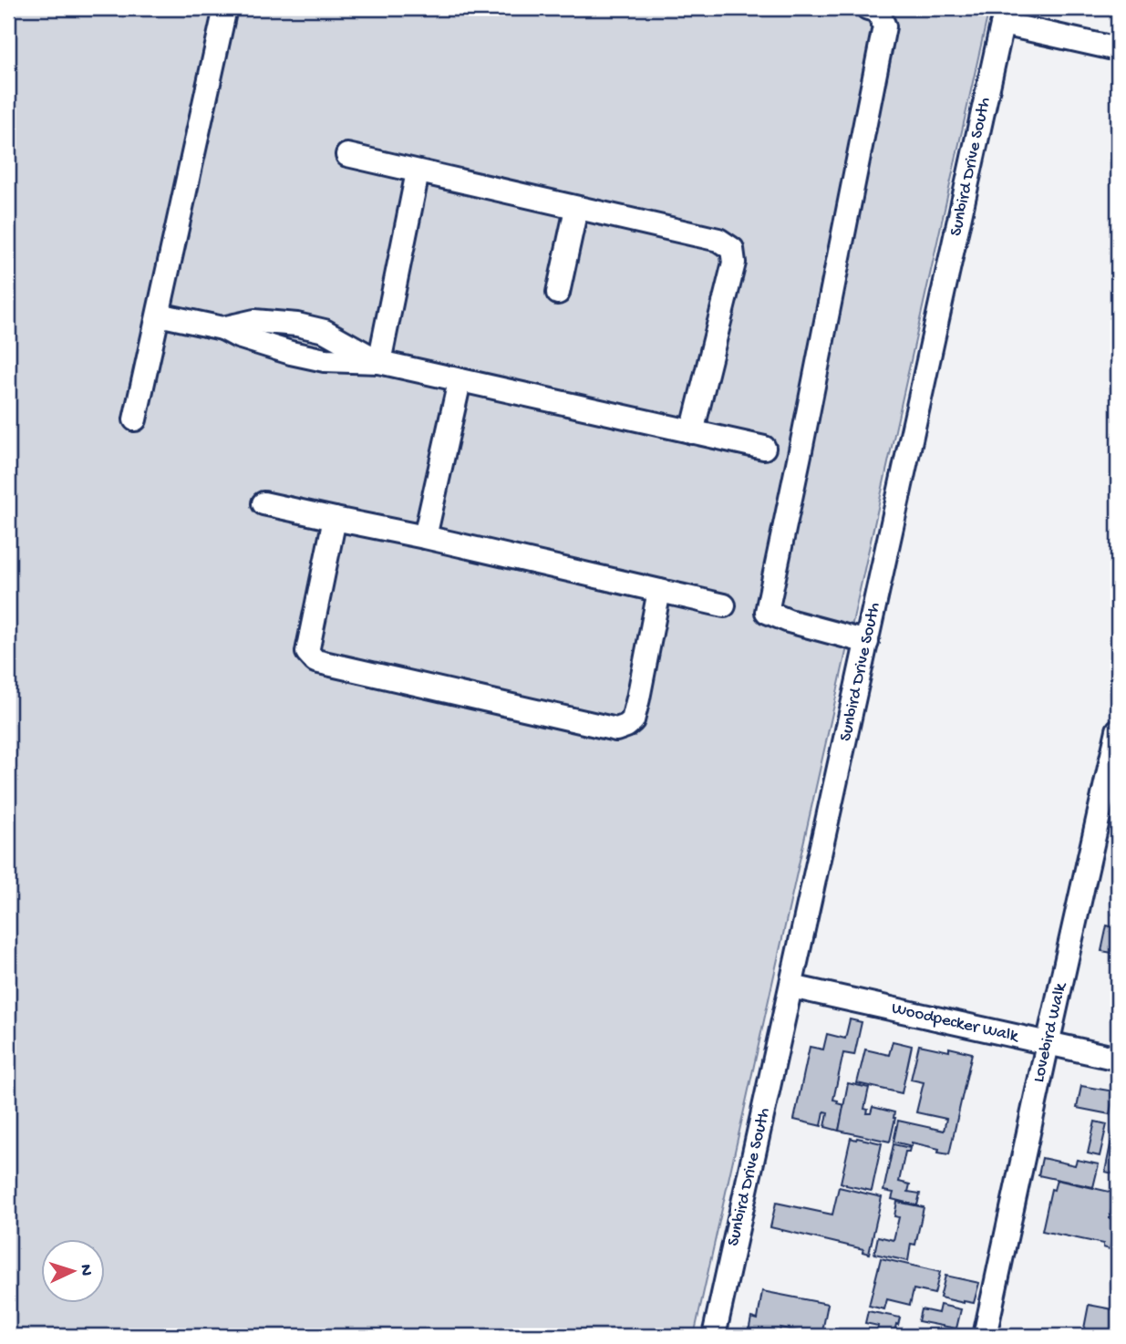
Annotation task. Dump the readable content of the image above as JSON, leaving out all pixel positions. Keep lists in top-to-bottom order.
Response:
{
  "streets": {
    "street": ["Sunbird Drive South", "Woodpecker Walk", "Lovebird Walk"]
  },
  "crossings": [
    ["Sunbird Drive South", "Woodpecker Walk"],
    ["Woodpecker Walk", "Lovebird Walk"]
  ],
  "north": "right"
}
